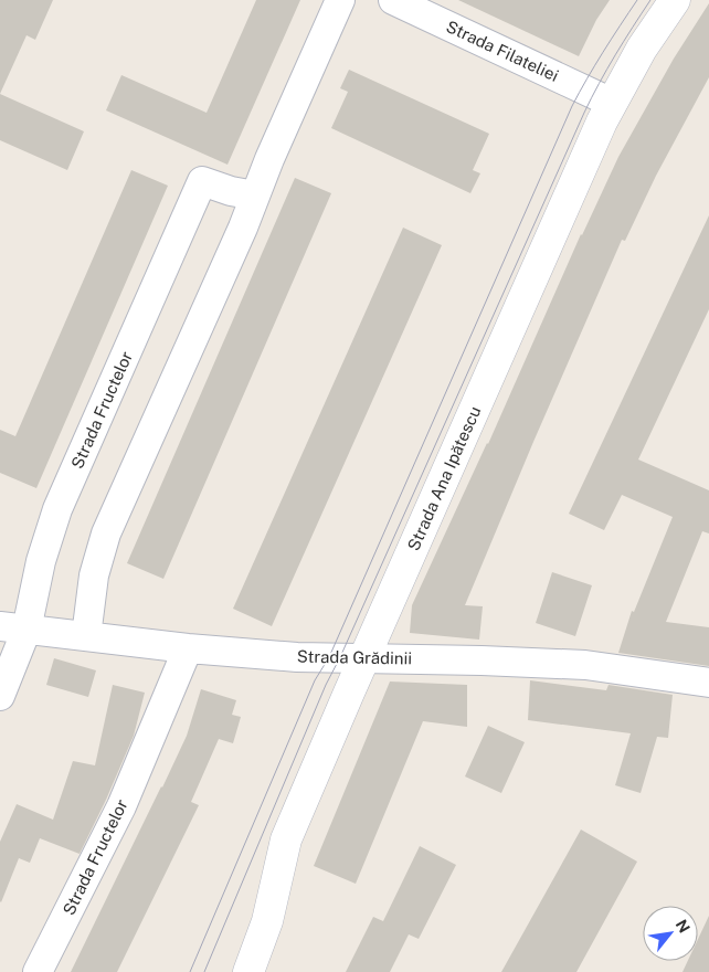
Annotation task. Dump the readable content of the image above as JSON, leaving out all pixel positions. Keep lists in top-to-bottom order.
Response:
{
  "streets": {
    "street": [
      "Strada Filateliei",
      "Strada Fructelor",
      "Strada Ana Ipătescu",
      "Strada Grădinii"
    ]
  },
  "crossings": [
    ["Strada Filateliei", "Strada Ana Ipătescu"],
    ["Strada Fructelor", "Strada Grădinii"],
    ["Strada Ana Ipătescu", "Strada Grădinii"]
  ],
  "north": "top right"
}
